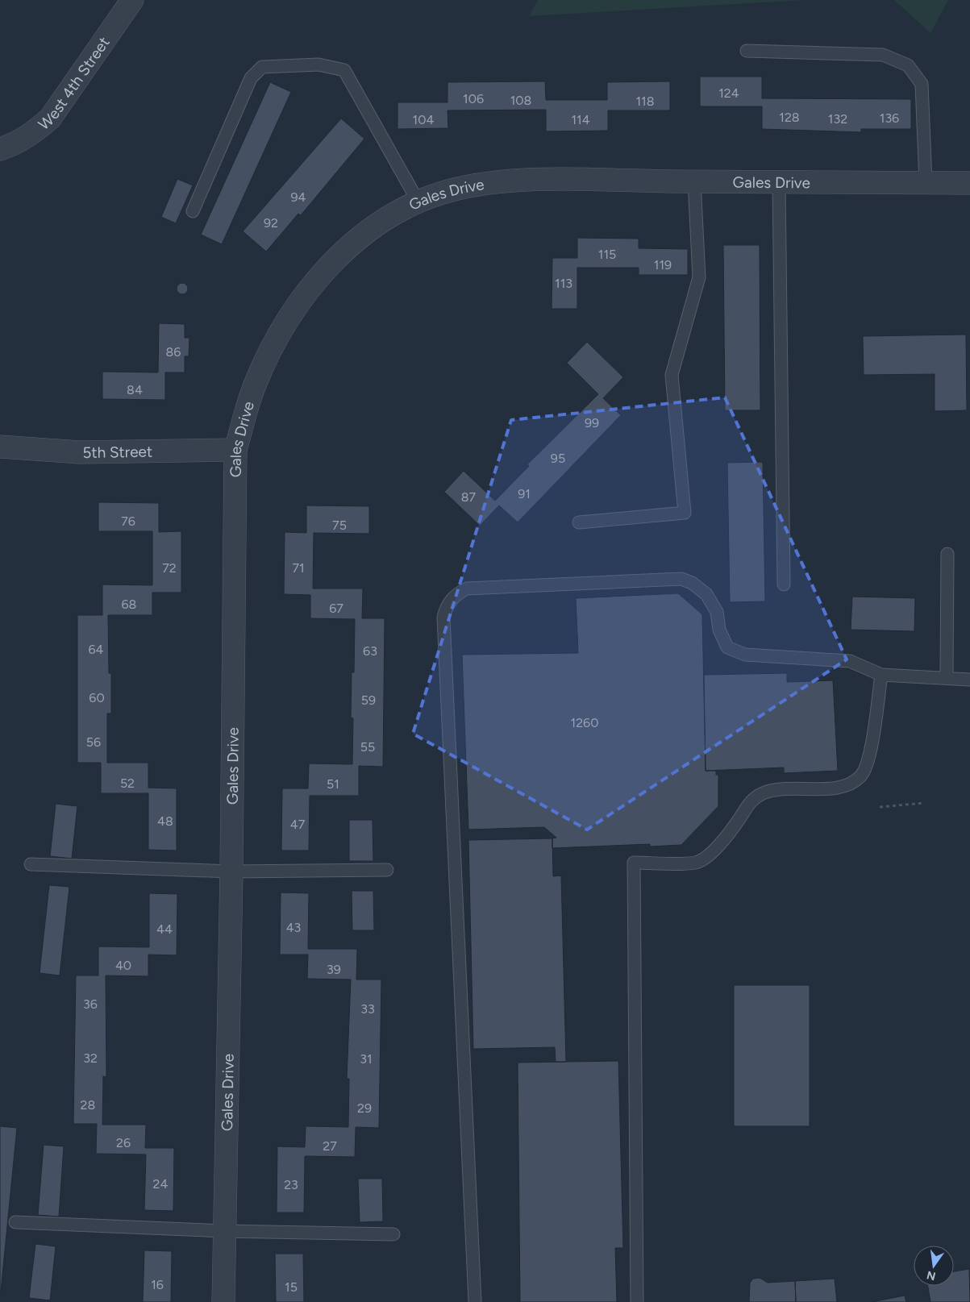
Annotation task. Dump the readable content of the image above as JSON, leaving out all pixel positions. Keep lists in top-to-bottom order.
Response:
{
  "streets": {
    "street": ["West 4th Street", "Gales Drive", "5th Street"]
  },
  "crossings": [
    ["Gales Drive", "5th Street"]
  ],
  "house_numbers": [
    "124",
    "106",
    "108",
    "118",
    "128",
    "136",
    "132",
    "104",
    "114",
    "94",
    "92",
    "115",
    "119",
    "113",
    "86",
    "84",
    "99",
    "95",
    "91",
    "87",
    "76",
    "75",
    "72",
    "71",
    "68",
    "67",
    "64",
    "63",
    "60",
    "59",
    "1260",
    "56",
    "55",
    "52",
    "51",
    "48",
    "47",
    "43",
    "44",
    "40",
    "39",
    "36",
    "33",
    "32",
    "31",
    "28",
    "29",
    "26",
    "27",
    "24",
    "23",
    "16",
    "15"
  ],
  "north": "bottom"
}
